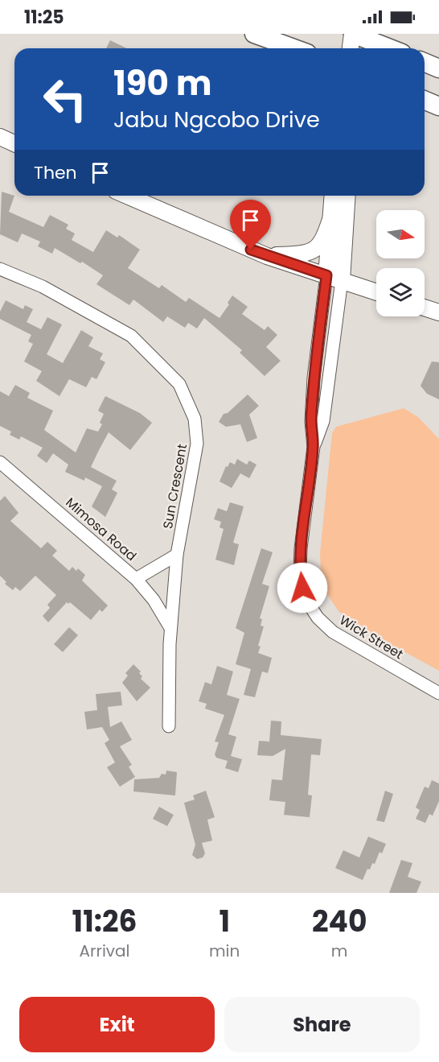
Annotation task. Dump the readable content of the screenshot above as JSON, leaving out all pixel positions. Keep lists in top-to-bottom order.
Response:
{
  "streets": {
    "street": ["Sun Crescent", "Mimosa Road", "Wick Street"]
  },
  "crossings": [
    ["Sun Crescent", "Mimosa Road"]
  ],
  "north": "right",
  "page": {
    "status": "11:25",
    "turn": ["190 m", "Jabu Ngcobo Drive"],
    "then": "Then",
    "eta": [
      "11:26",
      "Arrival",
      "1",
      "min",
      "240",
      "m"
    ],
    "buttons": ["Exit", "Share"]
  }
}
